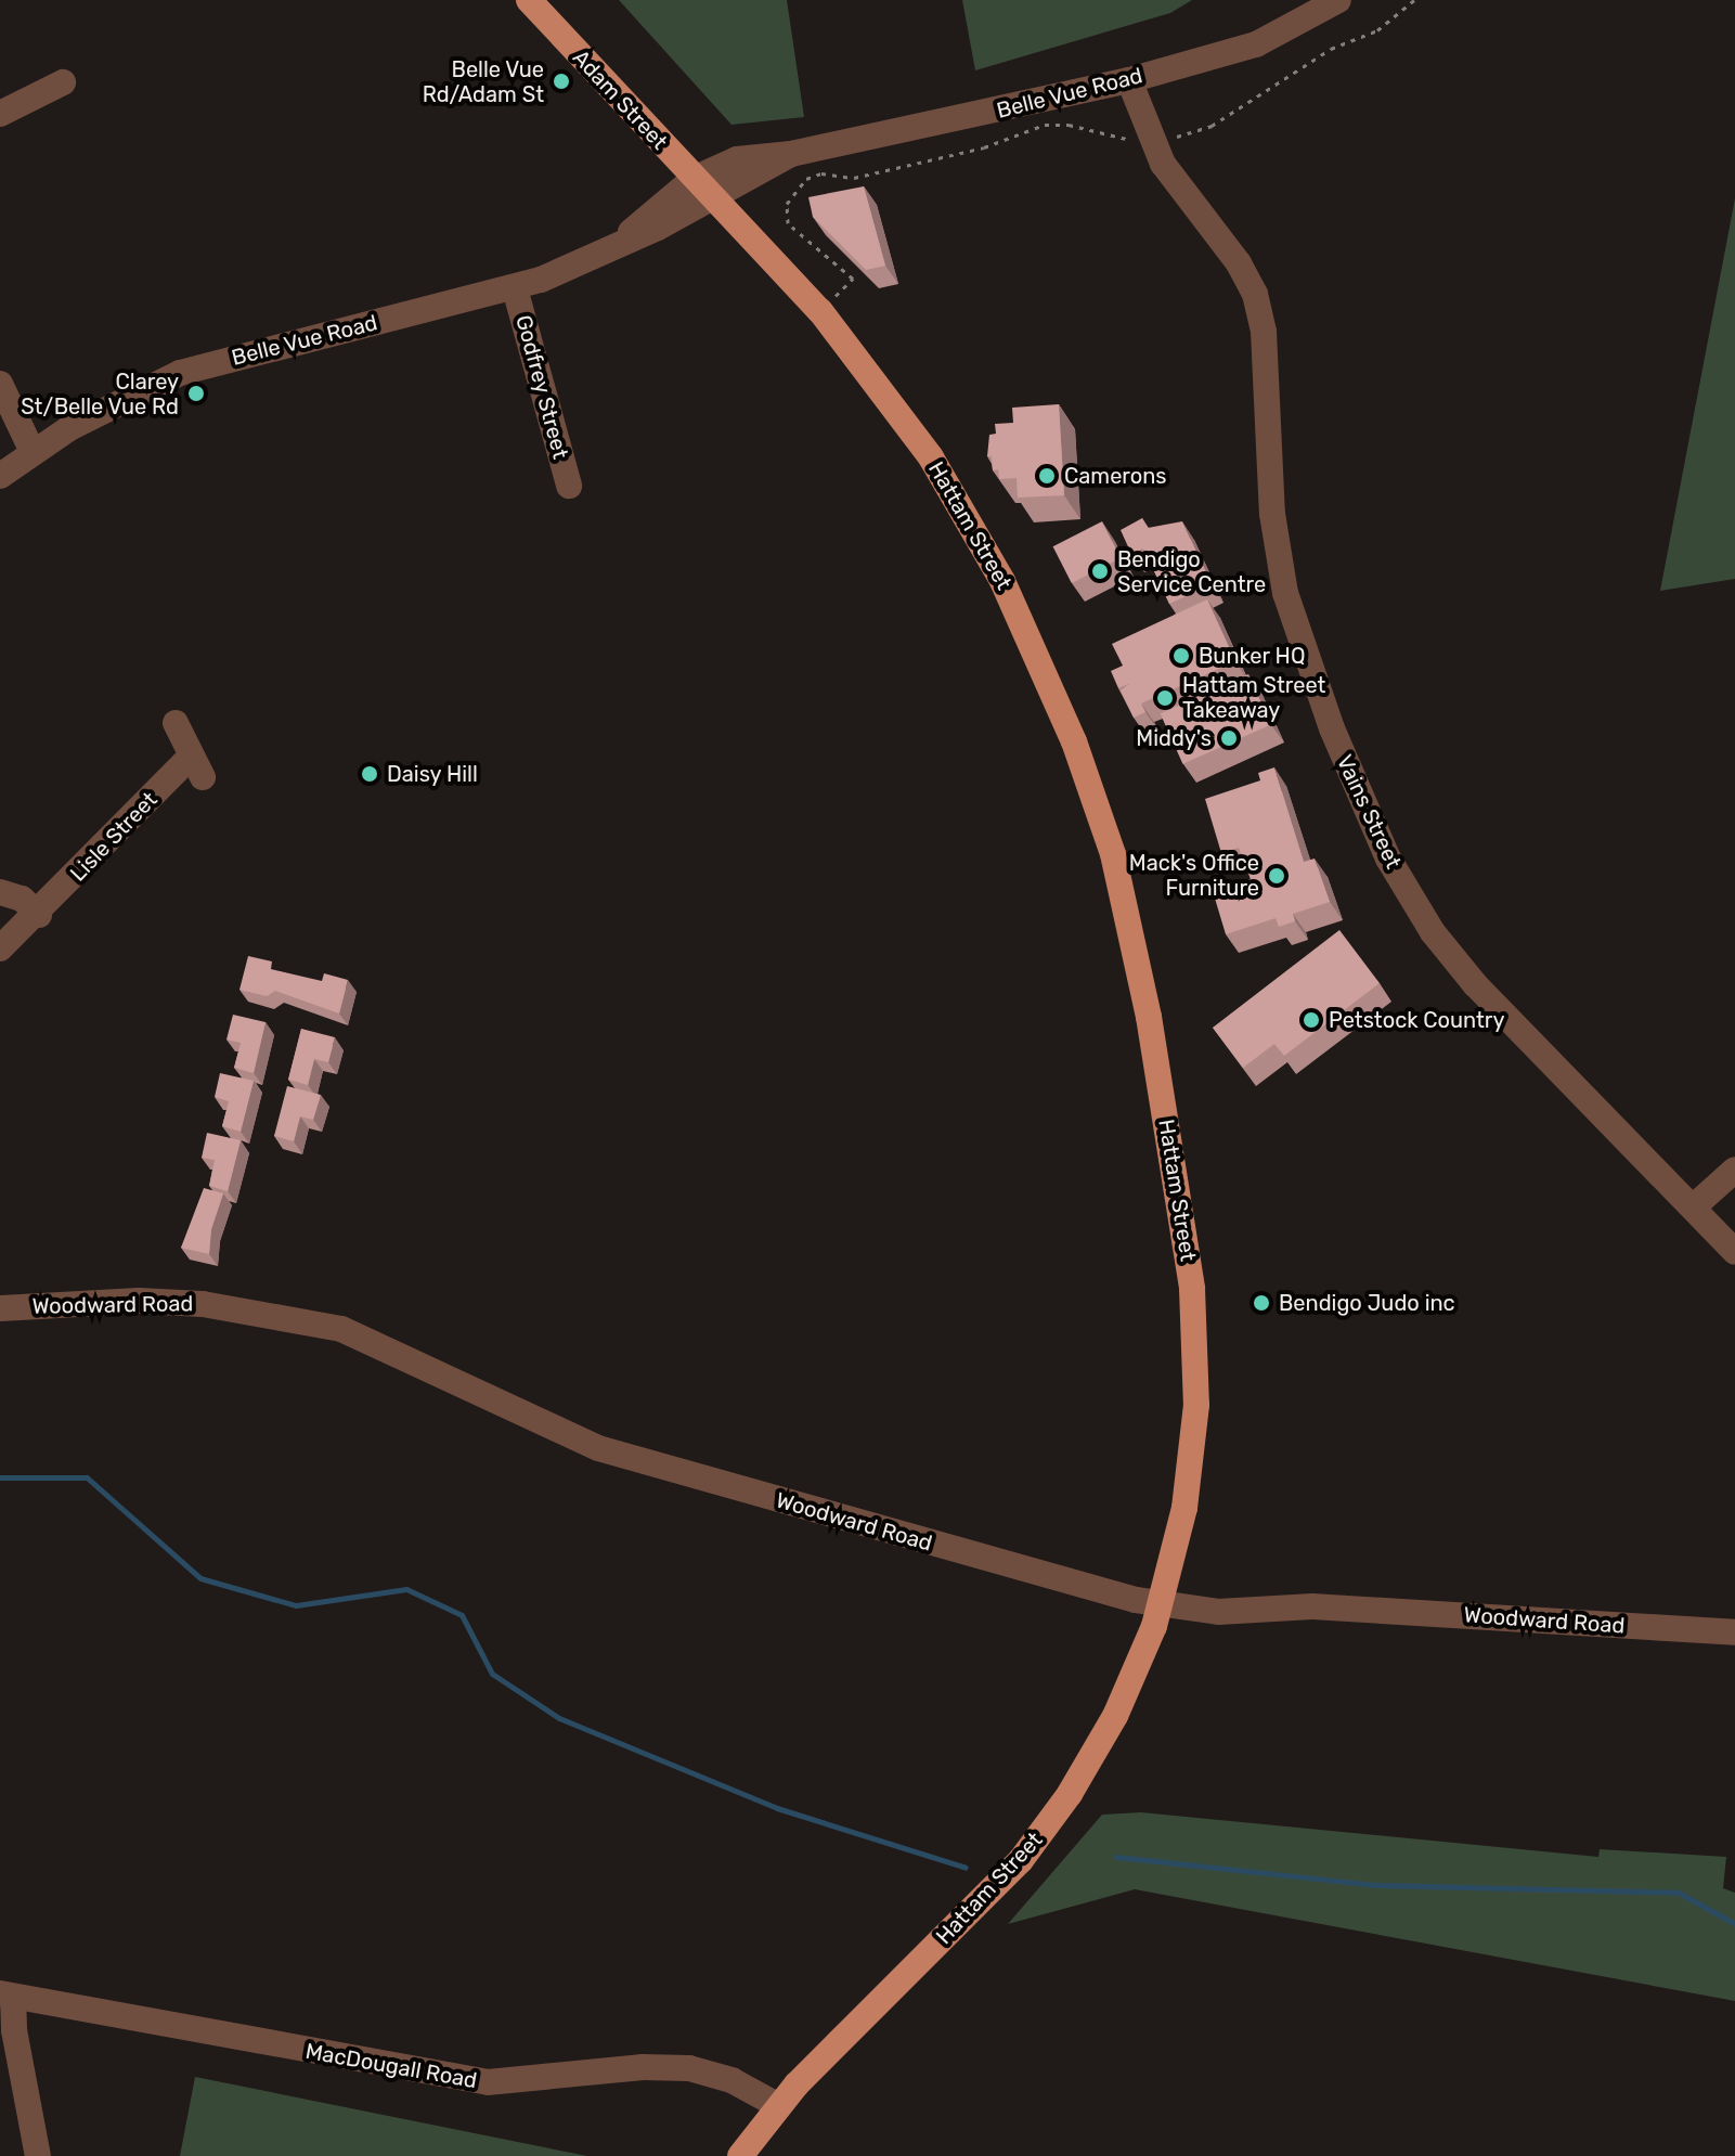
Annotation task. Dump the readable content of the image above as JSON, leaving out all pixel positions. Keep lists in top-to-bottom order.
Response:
{
  "streets": {
    "main road": ["Adam Street", "Hattam Street"],
    "street": [
      "Belle Vue Road",
      "Godfrey Street",
      "Vains Street",
      "Lisle Street",
      "Woodward Road",
      "MacDougall Road"
    ]
  },
  "crossings": [
    ["Belle Vue Road", "Adam Street"],
    ["Belle Vue Road", "Godfrey Street"],
    ["Belle Vue Road", "Hattam Street"],
    ["Belle Vue Road", "Vains Street"],
    ["Adam Street", "Hattam Street"],
    ["Hattam Street", "Woodward Road"],
    ["Hattam Street", "MacDougall Road"]
  ],
  "places": [
    "Belle Vue Rd/Adam St",
    "Clarey St/Belle Vue Rd",
    "Camerons",
    "Bendigo Service Centre",
    "Bunker HQ",
    "Hattam Street Takeaway",
    "Middy's",
    "Daisy Hill",
    "Mack's Office Furniture",
    "Petstock Country",
    "Bendigo Judo inc"
  ]
}
